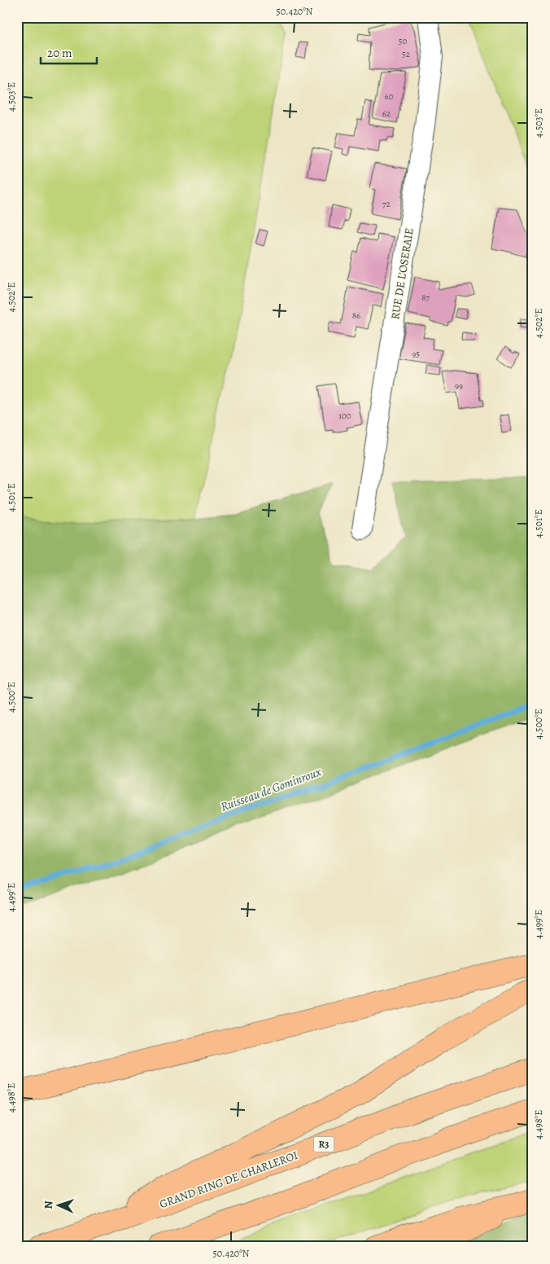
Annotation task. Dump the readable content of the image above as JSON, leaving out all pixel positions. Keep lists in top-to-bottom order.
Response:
{
  "streets": {
    "highway": ["R3", "GRAND RING DE CHARLEROI"],
    "street": ["RUE DE L'OSERAIE"]
  },
  "water": ["Ruisseau de Gominroux"],
  "house_numbers": [
    "50",
    "52",
    "60",
    "62",
    "72",
    "87",
    "86",
    "95",
    "99",
    "100"
  ],
  "scale_bar": "20 m",
  "north": "left",
  "coordinates": [
    "50.420°N",
    "4.503°E",
    "4.502°E",
    "4.501°E",
    "4.500°E",
    "4.499°E",
    "4.498°E"
  ]
}
